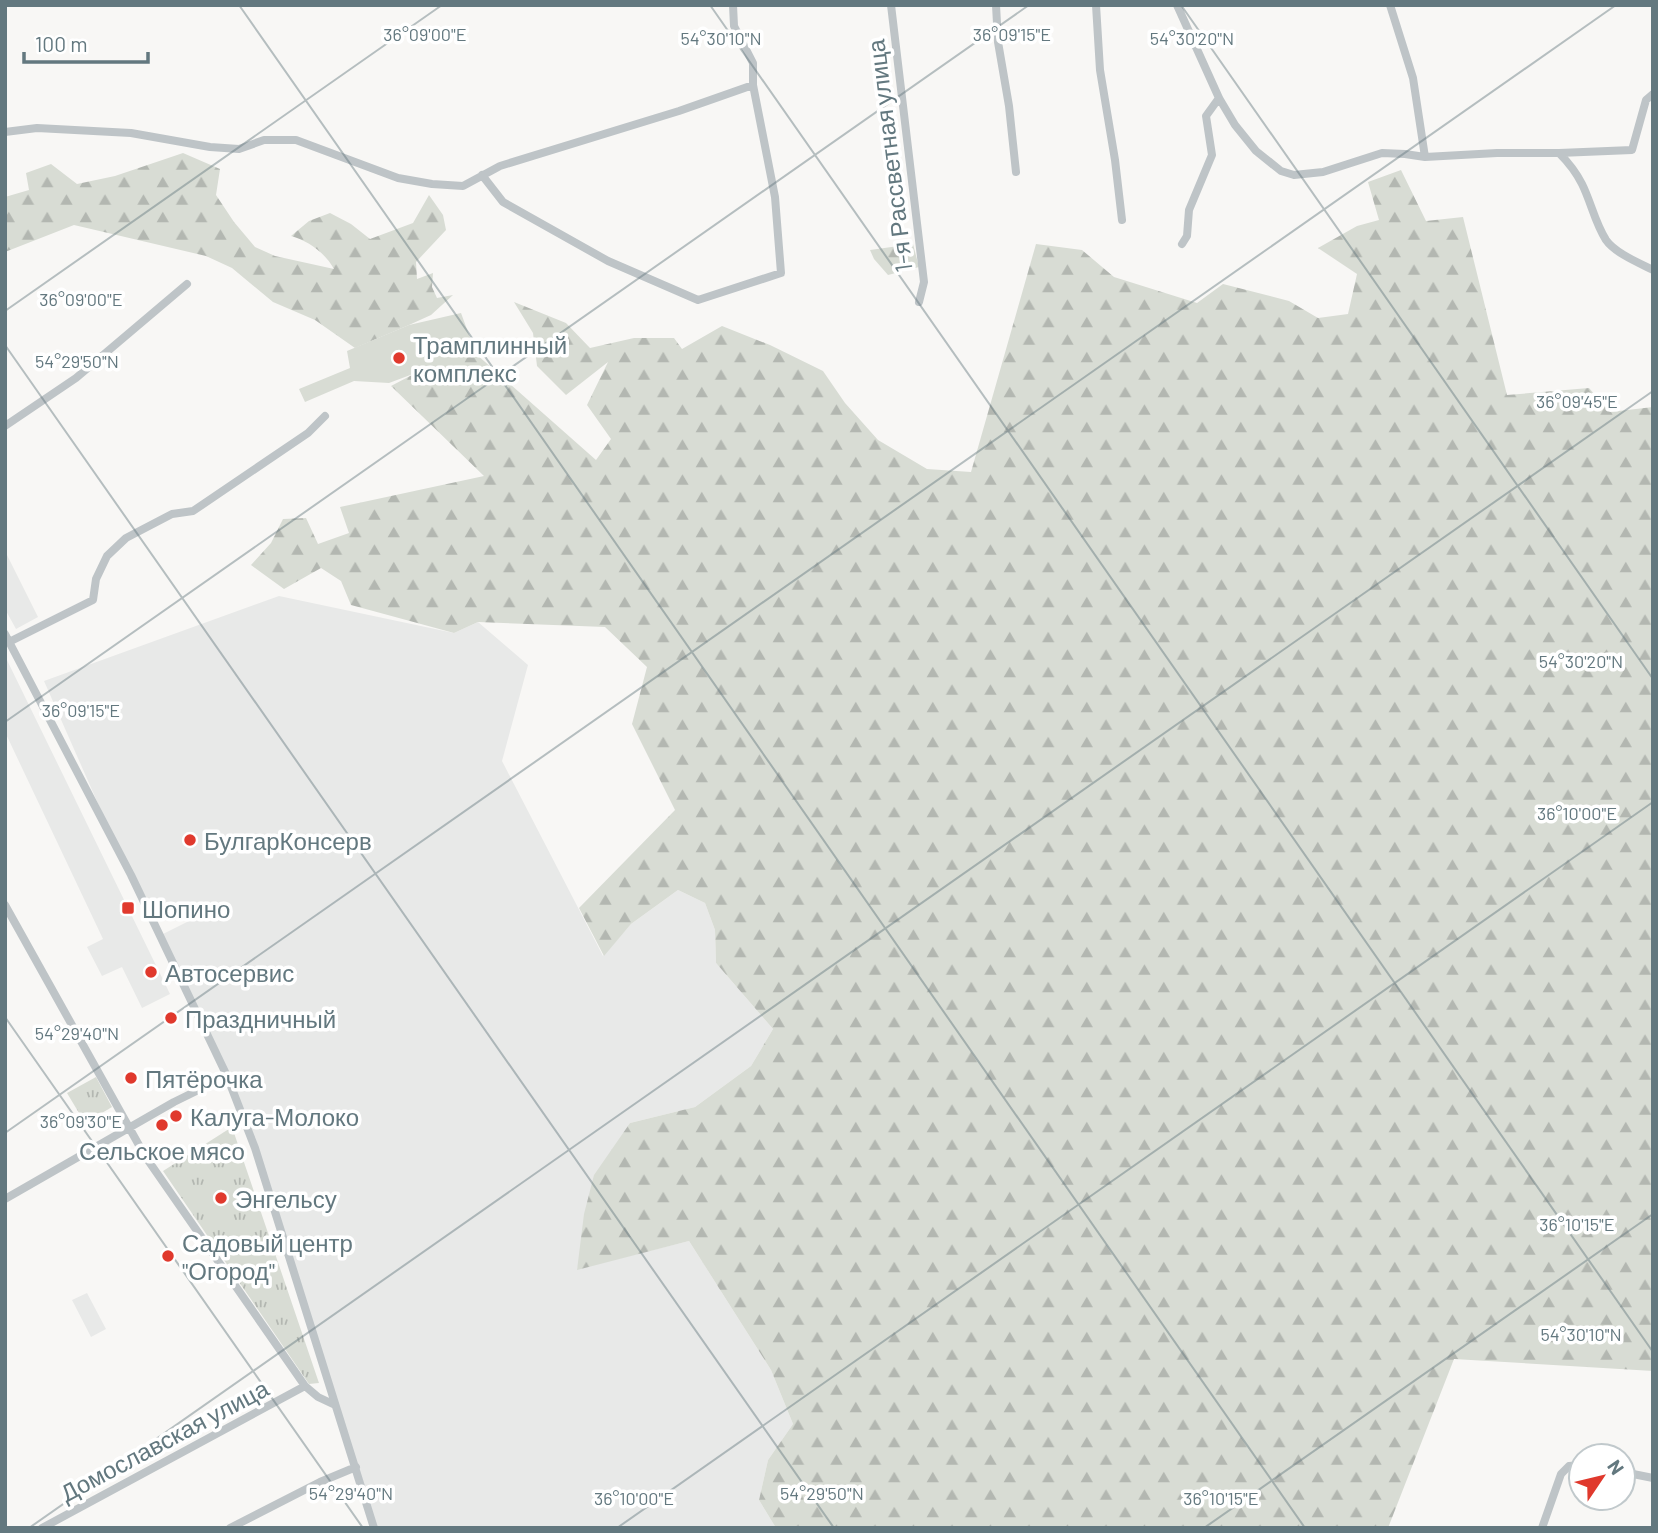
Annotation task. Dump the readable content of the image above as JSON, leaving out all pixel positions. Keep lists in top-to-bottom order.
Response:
{
  "streets": {
    "street": ["1-я Рассветная улица", "Домославская улица"]
  },
  "places": {
    "other": [
      "Трамплинный комплекс",
      "БулгарКонсерв",
      "Автосервис",
      "Праздничный",
      "Пятёрочка",
      "Калуга-Молоко",
      "Сельское мясо",
      "Энгельсу",
      "Садовый центр \"Огород\""
    ],
    "transit": ["Шопино"]
  },
  "scale_bar": "100 m",
  "north": "top right",
  "coordinates": [
    "36°09'00\"E",
    "36°09'15\"E",
    "54°30'10\"N",
    "54°30'20\"N",
    "54°29'50\"N",
    "36°09'45\"E",
    "36°10'00\"E",
    "54°29'40\"N",
    "36°09'30\"E",
    "36°10'15\"E"
  ]
}
